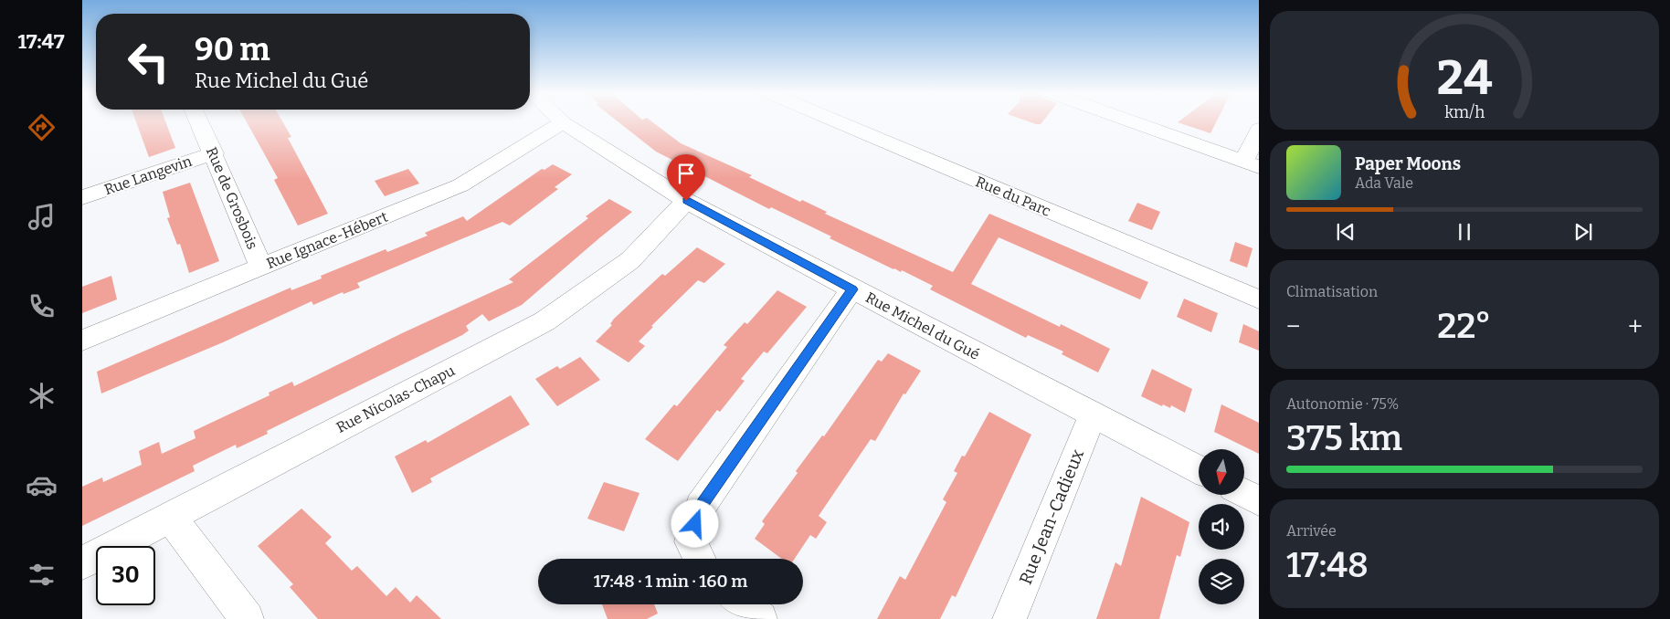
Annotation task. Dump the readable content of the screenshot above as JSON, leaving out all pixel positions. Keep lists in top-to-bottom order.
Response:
{
  "streets": {
    "street": [
      "Rue Langevin",
      "Rue du Parc",
      "Rue de Grosbois",
      "Rue Ignace-Hébert",
      "Rue Michel du Gué",
      "Rue Nicolas-Chapu",
      "Rue Jean-Cadieux"
    ]
  },
  "crossings": [
    ["Rue Langevin", "Rue de Grosbois"],
    ["Rue de Grosbois", "Rue Ignace-Hébert"],
    ["Rue Ignace-Hébert", "Rue Michel du Gué"],
    ["Rue Michel du Gué", "Rue Nicolas-Chapu"],
    ["Rue Michel du Gué", "Rue Jean-Cadieux"]
  ],
  "north": "bottom",
  "page": {
    "tabs": "17:47",
    "turn": ["90 m", "Rue Michel du Gué"],
    "song": ["Paper Moons", "Ada Vale"],
    "tile": [
      "Climatisation",
      ["Autonomie · 75%", "375 km"],
      ["Arrivée", "17:48"]
    ],
    "heat": ["−", "22°", "+"],
    "limit": "30",
    "trip": "17:48 · 1 min · 160 m",
    "gauge": ["24", "km/h"]
  }
}
